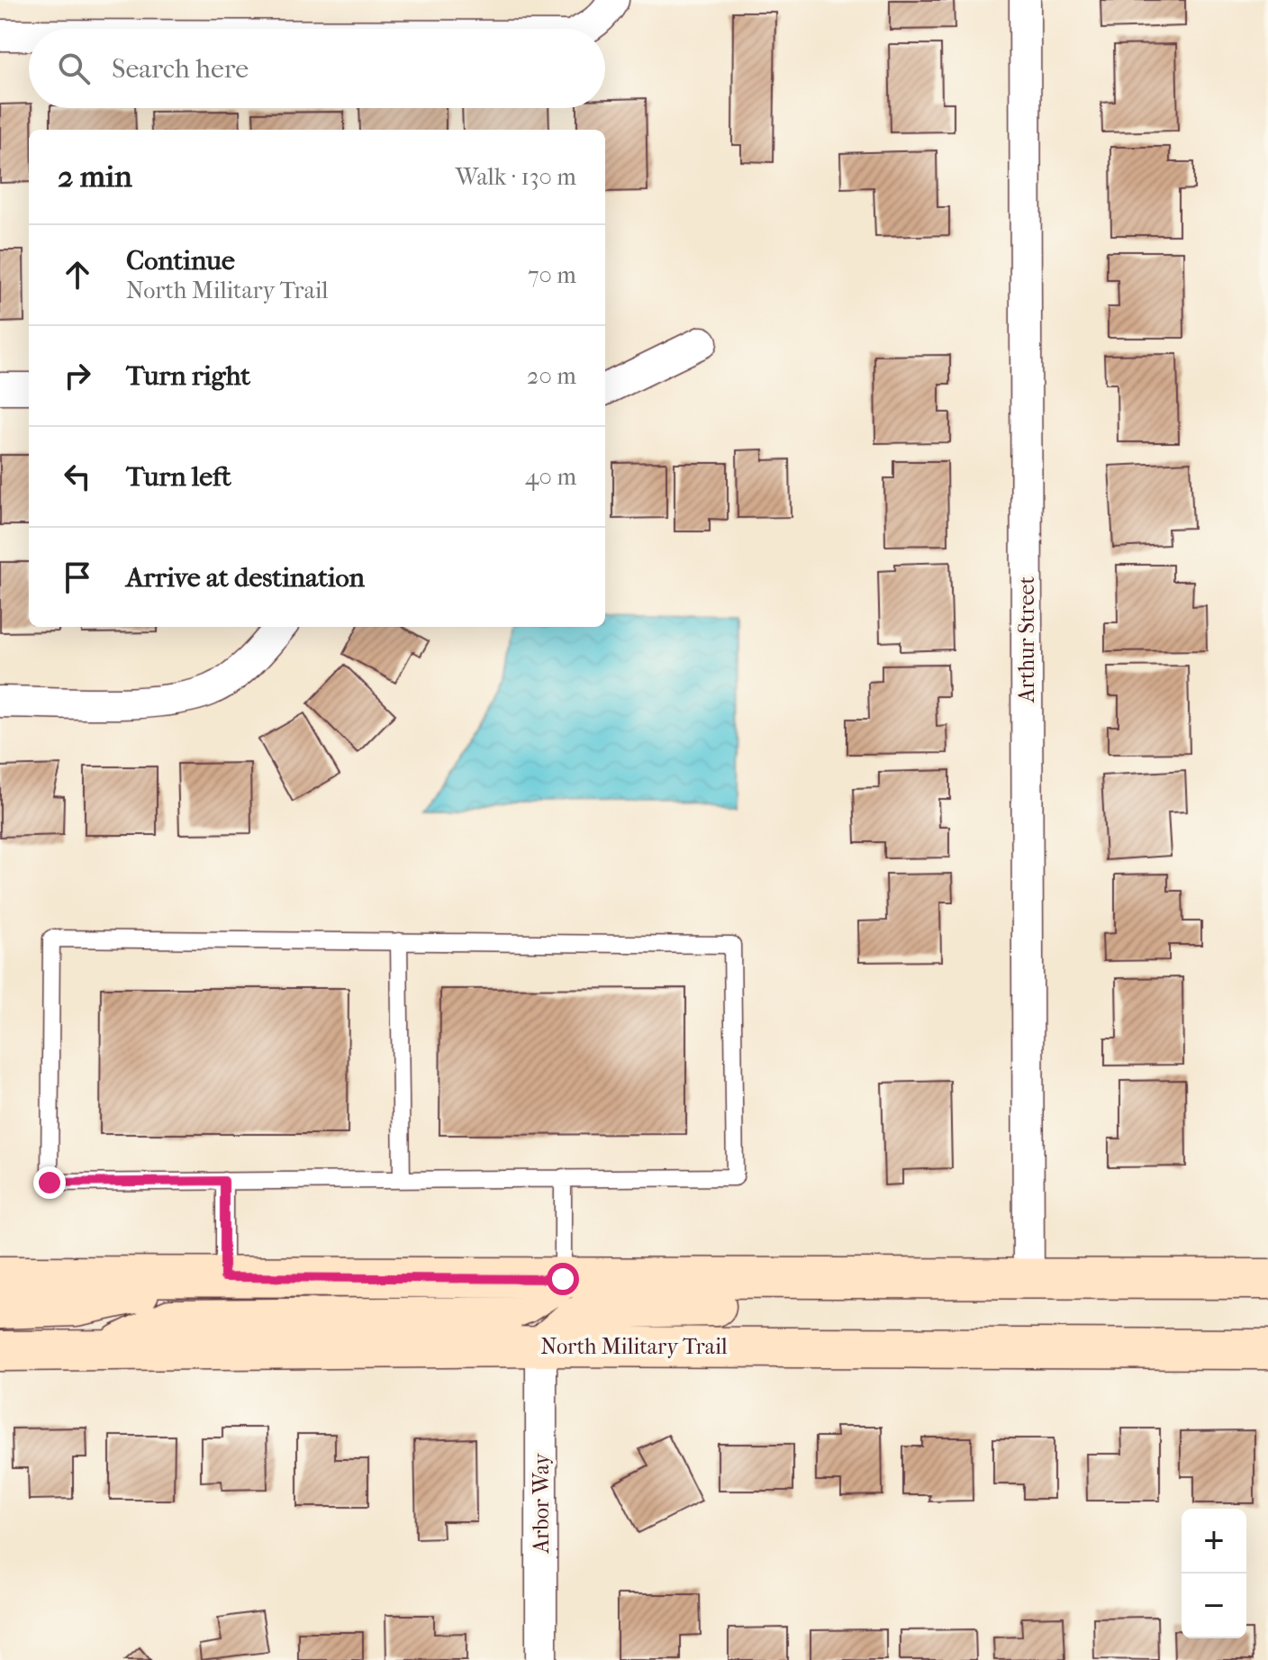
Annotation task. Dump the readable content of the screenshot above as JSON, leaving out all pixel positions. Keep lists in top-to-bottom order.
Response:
{
  "streets": {
    "main road": ["North Military Trail"],
    "street": ["Arthur Street", "Arbor Way"]
  },
  "crossings": [
    ["North Military Trail", "Arbor Way"]
  ],
  "page": {
    "search": "Search here",
    "heading": ["2 min", "Walk · 130 m"],
    "list": [
      ["Continue", "North Military Trail", "70 m"],
      ["Turn right", "20 m"],
      ["Turn left", "40 m"],
      "Arrive at destination"
    ],
    "map_buttons": ["+", "−"]
  }
}
